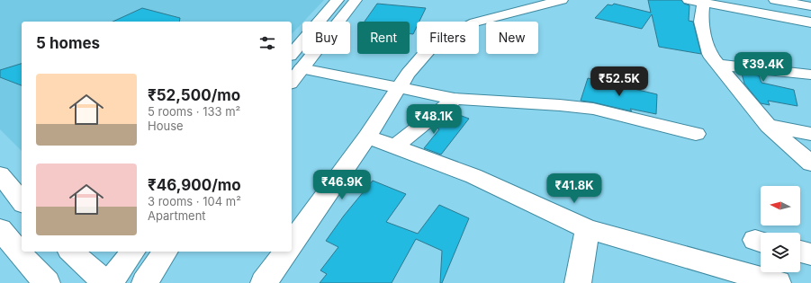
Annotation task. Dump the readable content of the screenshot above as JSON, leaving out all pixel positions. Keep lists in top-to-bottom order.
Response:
{
  "north": "left",
  "page": {
    "chip": [
      "Buy",
      "Rent",
      "Filters",
      "New"
    ],
    "heading": "5 homes",
    "price": [
      "₹39.4K",
      "₹52.5K",
      "₹48.1K",
      "₹46.9K",
      "₹41.8K"
    ],
    "list": [
      {
        "name": "₹52,500/mo",
        "note": "5 rooms · 133 m² · House"
      },
      {
        "name": "₹46,900/mo",
        "note": "3 rooms · 104 m² · Apartment"
      }
    ]
  }
}
